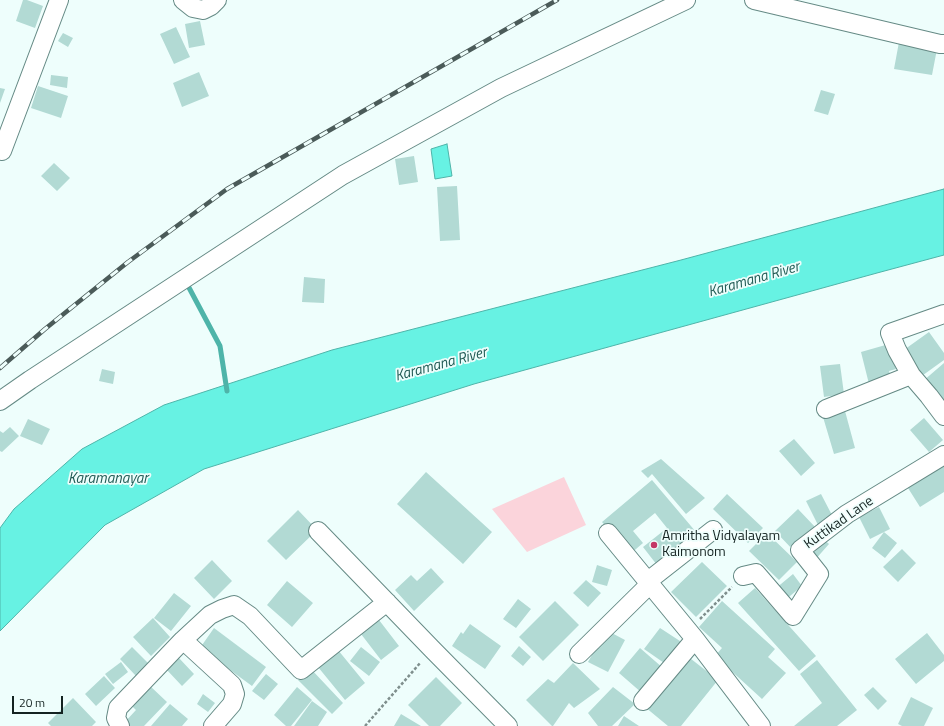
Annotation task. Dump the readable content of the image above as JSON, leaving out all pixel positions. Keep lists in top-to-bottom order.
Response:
{
  "streets": {
    "street": ["Kuttikad Lane"]
  },
  "water": ["Karamana River", "Karamanayar"],
  "places": ["Amritha Vidyalayam Kaimonom"],
  "scale_bar": "20 m"
}
